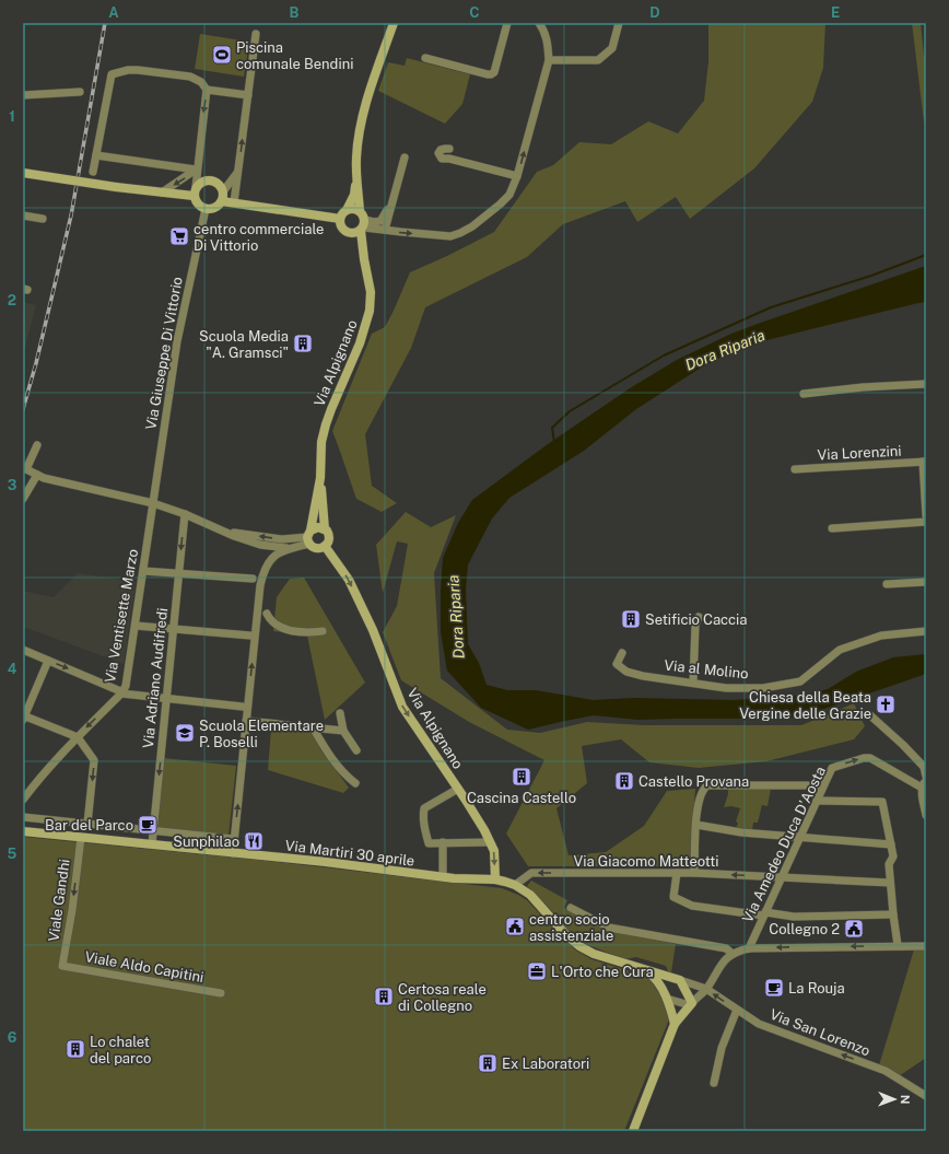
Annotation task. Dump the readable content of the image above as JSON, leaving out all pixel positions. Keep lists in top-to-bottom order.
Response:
{
  "streets": {
    "street": [
      "Via Giuseppe Di Vittorio",
      "Via Alpignano",
      "Via Lorenzini",
      "Via Ventisette Marzo",
      "Via al Molino",
      "Via Adriano Audifredi",
      "Via Amedeo Duca D'Aosta",
      "Via Martiri 30 aprile",
      "Via Giacomo Matteotti",
      "Viale Gandhi",
      "Viale Aldo Capitini",
      "Via San Lorenzo"
    ]
  },
  "crossings": [
    ["Via Giuseppe Di Vittorio", "Via Ventisette Marzo"],
    ["Via Alpignano", "Via Martiri 30 aprile"],
    ["Via Adriano Audifredi", "Via Martiri 30 aprile"],
    ["Via Amedeo Duca D'Aosta", "Via Giacomo Matteotti"],
    ["Via Martiri 30 aprile", "Via Giacomo Matteotti"],
    ["Via Martiri 30 aprile", "Viale Gandhi"],
    ["Via Martiri 30 aprile", "Via San Lorenzo"],
    ["Viale Gandhi", "Viale Aldo Capitini"]
  ],
  "one_way": ["Viale Gandhi", "Via San Lorenzo"],
  "water": ["Dora Riparia"],
  "places": {
    "sports": ["Piscina comunale Bendini"],
    "supermarket": ["centro commerciale Di Vittorio"],
    "building": [
      "Scuola Media \"A. Gramsci\"",
      "Setificio Caccia",
      "Cascina Castello",
      "Castello Provana",
      "Certosa reale di Collegno",
      "Lo chalet del parco",
      "Ex Laboratori"
    ],
    "church": ["Chiesa della Beata Vergine delle Grazie"],
    "school or university": ["Scuola Elementare P. Boselli"],
    "cafe": ["Bar del Parco", "La Rouja"],
    "restaurant": ["Sunphilao"],
    "public building": ["centro socio assistenziale", "Collegno 2"],
    "office": ["L'Orto che Cura"]
  },
  "north": "right",
  "grid": {
    "columns": [
      "A",
      "B",
      "C",
      "D",
      "E"
    ],
    "rows": [
      "1",
      "2",
      "3",
      "4",
      "5",
      "6"
    ]
  }
}
